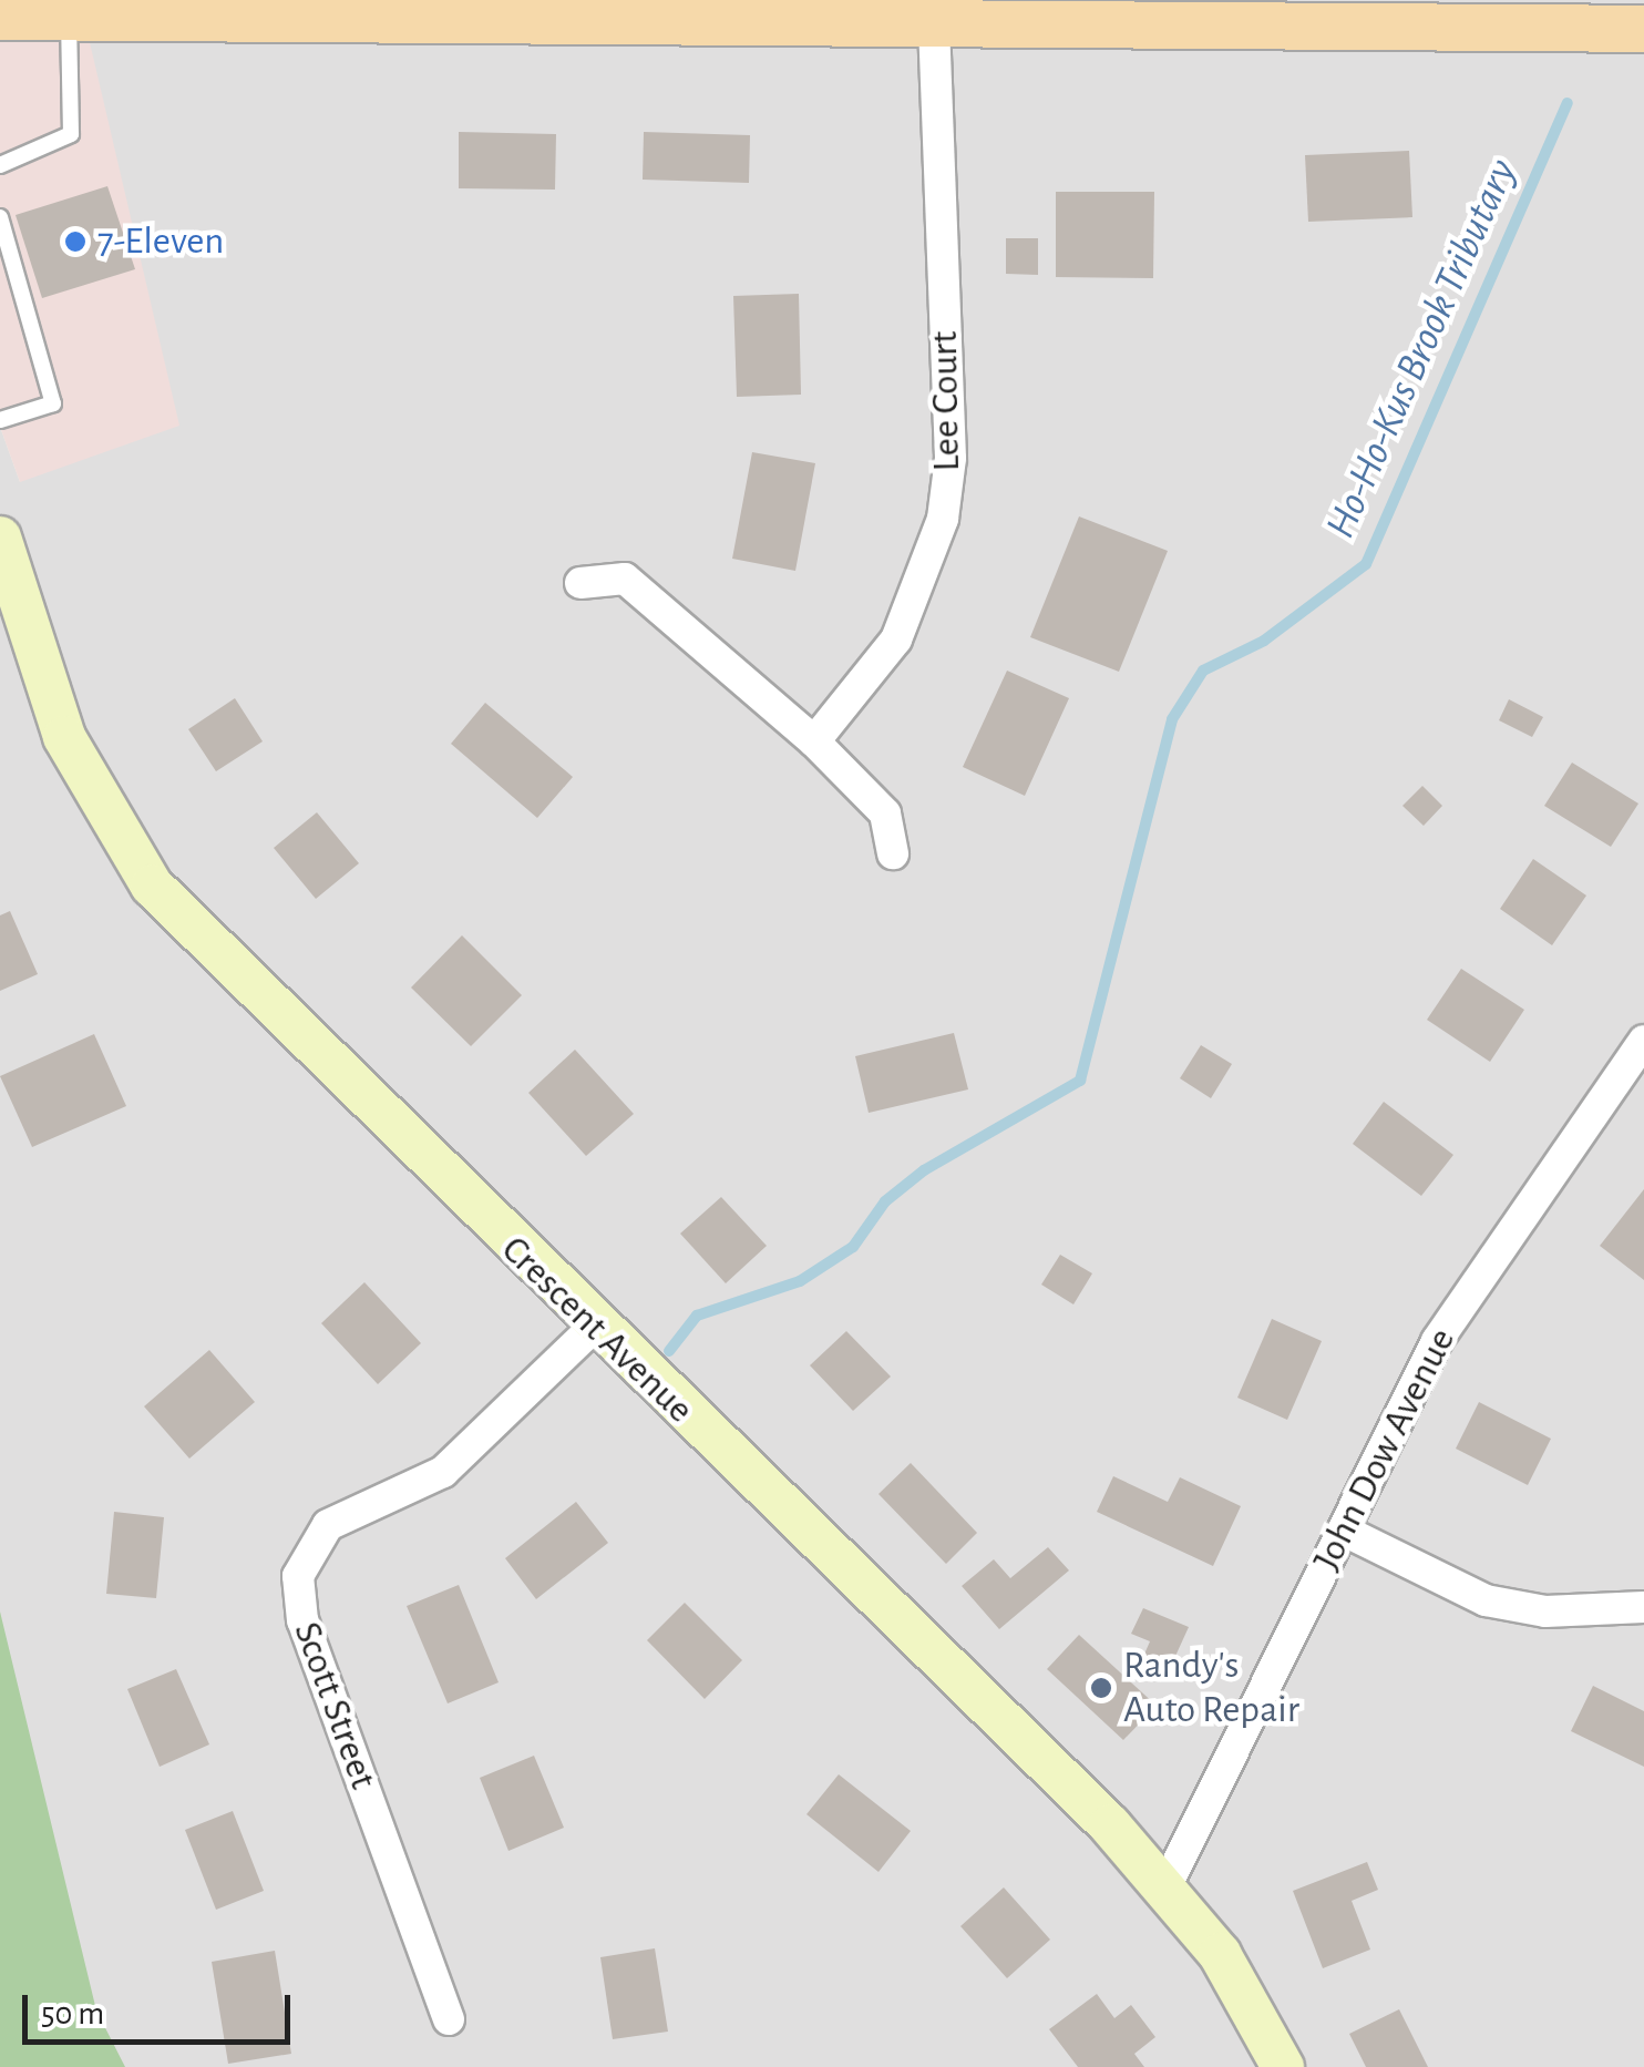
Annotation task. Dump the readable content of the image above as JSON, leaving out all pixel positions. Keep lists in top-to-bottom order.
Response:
{
  "streets": {
    "main road": ["Crescent Avenue"],
    "street": ["Lee Court", "John Dow Avenue", "Scott Street"]
  },
  "crossings": [
    ["Crescent Avenue", "John Dow Avenue"],
    ["Crescent Avenue", "Scott Street"]
  ],
  "water": ["Ho-Ho-Kus Brook Tributary"],
  "places": ["7-Eleven", "Randy's Auto Repair"],
  "scale_bar": "50 m"
}
